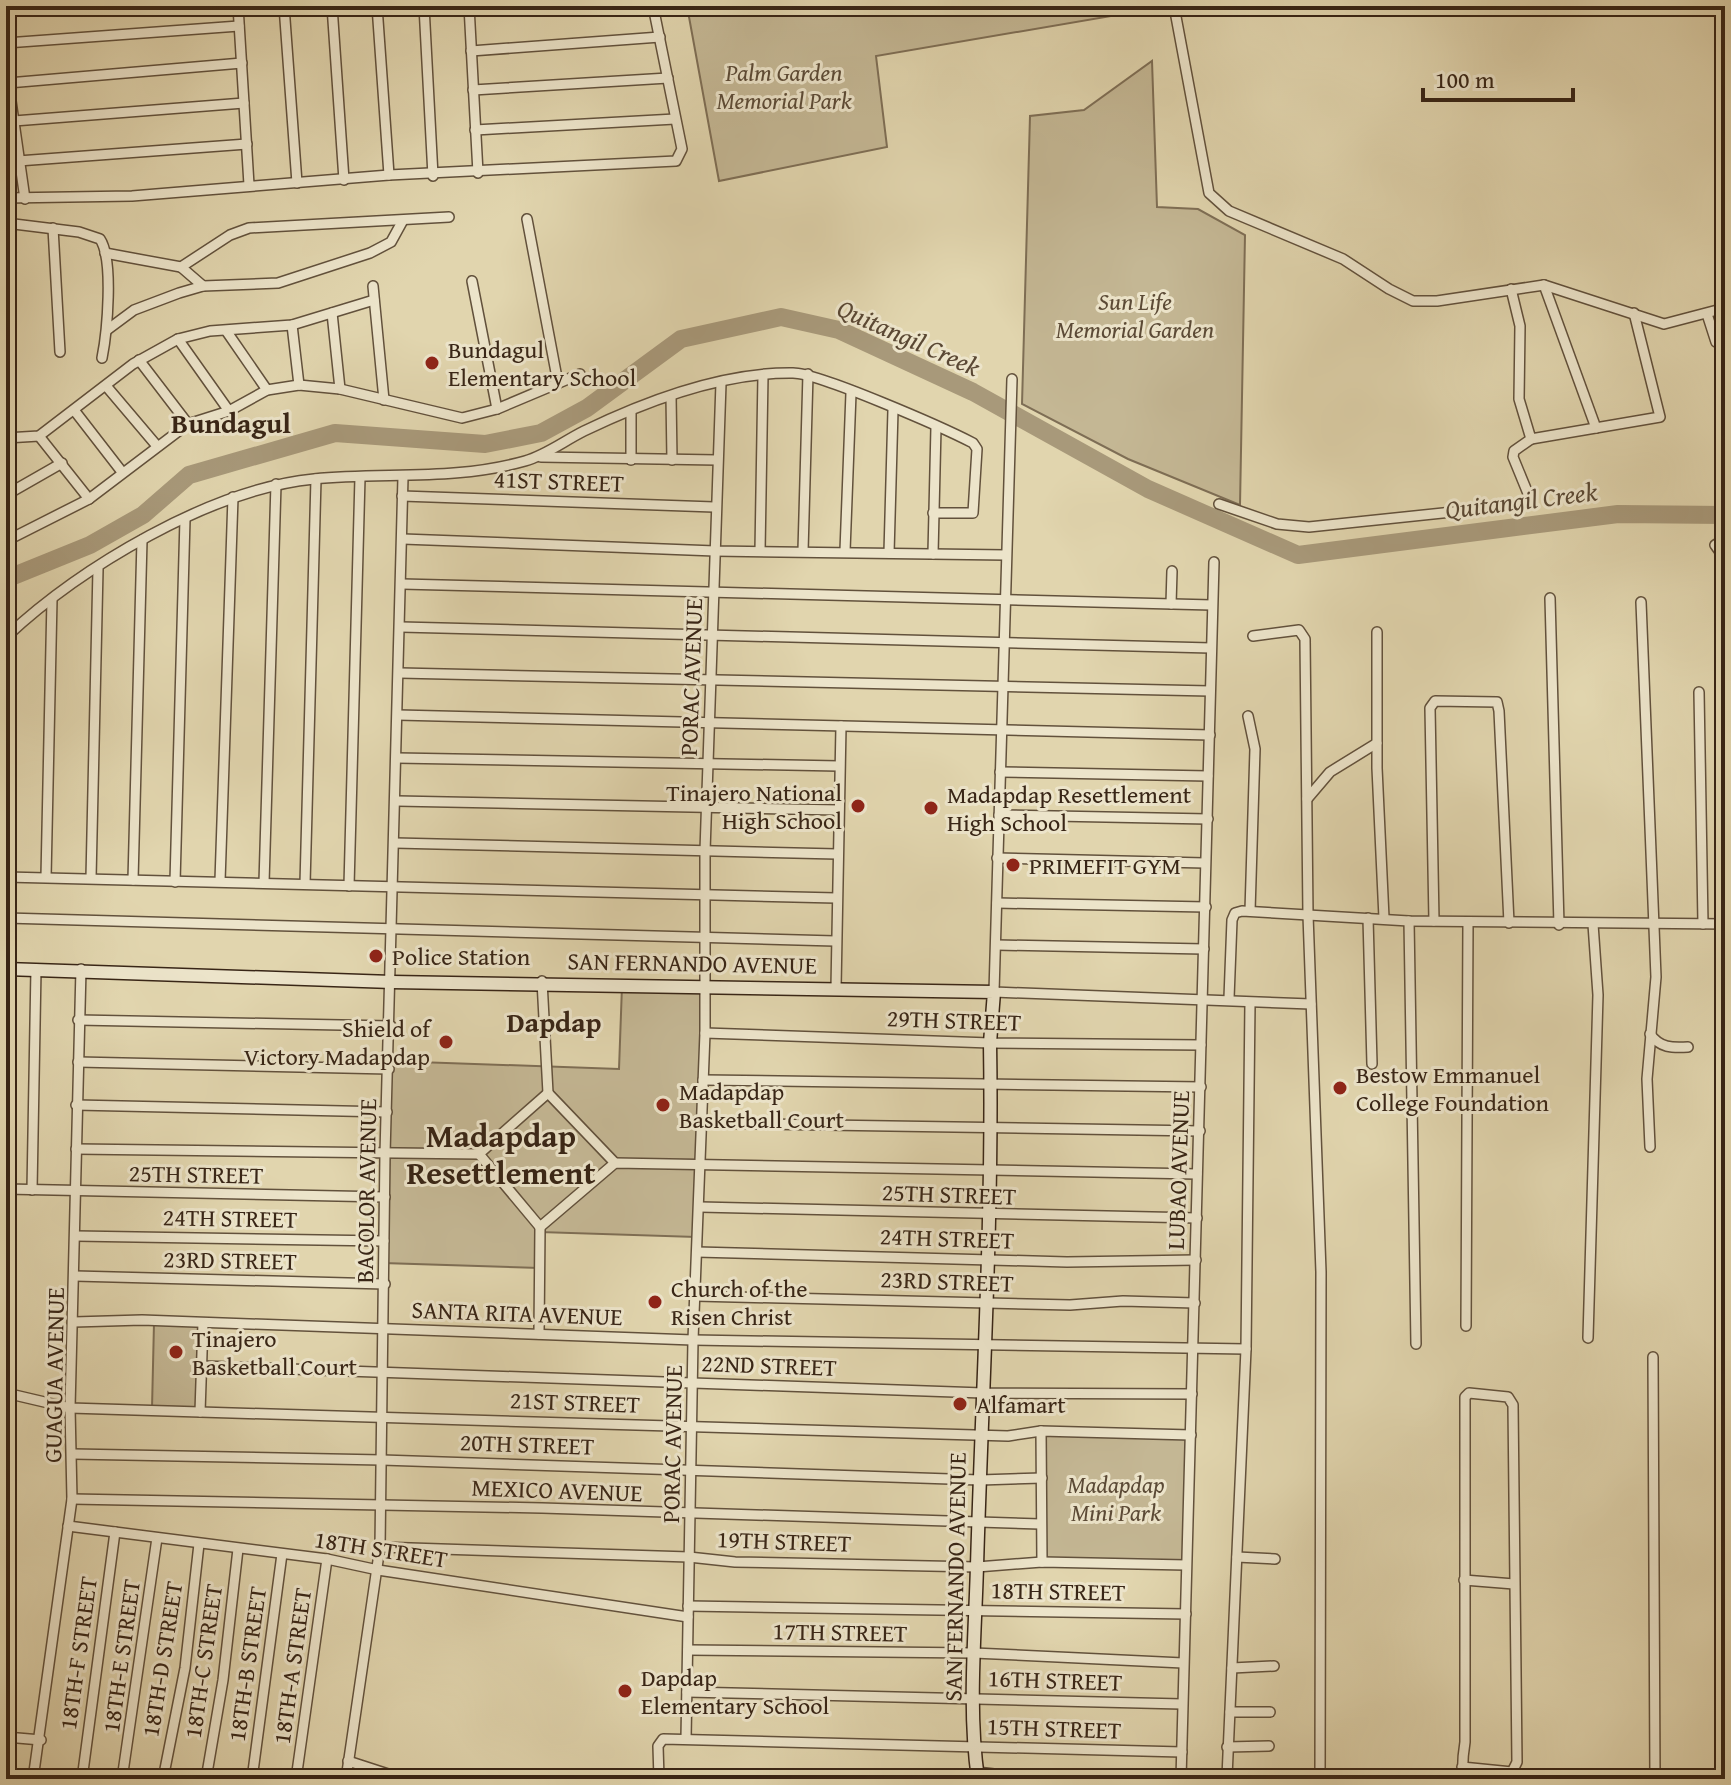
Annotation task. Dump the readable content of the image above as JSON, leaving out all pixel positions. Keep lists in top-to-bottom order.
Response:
{
  "streets": {
    "main road": ["SAN FERNANDO AVENUE"],
    "street": [
      "41ST STREET",
      "PORAC AVENUE",
      "29TH STREET",
      "LUBAO AVENUE",
      "25TH STREET",
      "BACOLOR AVENUE",
      "24TH STREET",
      "23RD STREET",
      "SANTA RITA AVENUE",
      "22ND STREET",
      "GUAGUA AVENUE",
      "21ST STREET",
      "20TH STREET",
      "MEXICO AVENUE",
      "19TH STREET",
      "18TH STREET",
      "17TH STREET",
      "18TH-F STREET",
      "18TH-E STREET",
      "18TH-D STREET",
      "18TH-C STREET",
      "18TH-B STREET",
      "18TH-A STREET",
      "16TH STREET",
      "15TH STREET"
    ]
  },
  "crossings": [
    ["41ST STREET", "PORAC AVENUE"],
    ["41ST STREET", "BACOLOR AVENUE"],
    ["PORAC AVENUE", "SAN FERNANDO AVENUE"],
    ["PORAC AVENUE", "29TH STREET"],
    ["PORAC AVENUE", "25TH STREET"],
    ["PORAC AVENUE", "24TH STREET"],
    ["PORAC AVENUE", "23RD STREET"],
    ["PORAC AVENUE", "SANTA RITA AVENUE"],
    ["PORAC AVENUE", "22ND STREET"],
    ["PORAC AVENUE", "21ST STREET"],
    ["PORAC AVENUE", "20TH STREET"],
    ["PORAC AVENUE", "MEXICO AVENUE"],
    ["PORAC AVENUE", "19TH STREET"],
    ["PORAC AVENUE", "18TH STREET"],
    ["PORAC AVENUE", "17TH STREET"],
    ["PORAC AVENUE", "16TH STREET"],
    ["PORAC AVENUE", "15TH STREET"],
    ["SAN FERNANDO AVENUE", "29TH STREET"],
    ["SAN FERNANDO AVENUE", "LUBAO AVENUE"],
    ["SAN FERNANDO AVENUE", "25TH STREET"],
    ["SAN FERNANDO AVENUE", "BACOLOR AVENUE"],
    ["SAN FERNANDO AVENUE", "24TH STREET"],
    ["SAN FERNANDO AVENUE", "23RD STREET"],
    ["SAN FERNANDO AVENUE", "SANTA RITA AVENUE"],
    ["SAN FERNANDO AVENUE", "22ND STREET"],
    ["SAN FERNANDO AVENUE", "GUAGUA AVENUE"],
    ["SAN FERNANDO AVENUE", "21ST STREET"],
    ["SAN FERNANDO AVENUE", "20TH STREET"],
    ["SAN FERNANDO AVENUE", "MEXICO AVENUE"],
    ["SAN FERNANDO AVENUE", "19TH STREET"],
    ["SAN FERNANDO AVENUE", "18TH STREET"],
    ["SAN FERNANDO AVENUE", "17TH STREET"],
    ["SAN FERNANDO AVENUE", "16TH STREET"],
    ["SAN FERNANDO AVENUE", "15TH STREET"],
    ["29TH STREET", "LUBAO AVENUE"],
    ["LUBAO AVENUE", "25TH STREET"],
    ["LUBAO AVENUE", "24TH STREET"],
    ["LUBAO AVENUE", "23RD STREET"],
    ["LUBAO AVENUE", "SANTA RITA AVENUE"],
    ["LUBAO AVENUE", "22ND STREET"],
    ["LUBAO AVENUE", "21ST STREET"],
    ["LUBAO AVENUE", "19TH STREET"],
    ["LUBAO AVENUE", "18TH STREET"],
    ["LUBAO AVENUE", "17TH STREET"],
    ["LUBAO AVENUE", "16TH STREET"],
    ["LUBAO AVENUE", "15TH STREET"],
    ["25TH STREET", "BACOLOR AVENUE"],
    ["25TH STREET", "GUAGUA AVENUE"],
    ["BACOLOR AVENUE", "24TH STREET"],
    ["BACOLOR AVENUE", "23RD STREET"],
    ["BACOLOR AVENUE", "SANTA RITA AVENUE"],
    ["BACOLOR AVENUE", "22ND STREET"],
    ["BACOLOR AVENUE", "21ST STREET"],
    ["BACOLOR AVENUE", "20TH STREET"],
    ["BACOLOR AVENUE", "MEXICO AVENUE"],
    ["BACOLOR AVENUE", "19TH STREET"],
    ["BACOLOR AVENUE", "18TH STREET"],
    ["24TH STREET", "GUAGUA AVENUE"],
    ["23RD STREET", "GUAGUA AVENUE"],
    ["SANTA RITA AVENUE", "GUAGUA AVENUE"],
    ["GUAGUA AVENUE", "21ST STREET"],
    ["GUAGUA AVENUE", "20TH STREET"],
    ["GUAGUA AVENUE", "MEXICO AVENUE"],
    ["GUAGUA AVENUE", "18TH STREET"],
    ["18TH STREET", "18TH-F STREET"],
    ["18TH STREET", "18TH-E STREET"],
    ["18TH STREET", "18TH-D STREET"],
    ["18TH STREET", "18TH-C STREET"],
    ["18TH STREET", "18TH-B STREET"],
    ["18TH STREET", "18TH-A STREET"]
  ],
  "districts": ["Bundagul", "Dapdap", "Madapdap Resettlement"],
  "water": ["Quitangil Creek"],
  "parks": ["Palm Garden Memorial Park", "Sun Life Memorial Garden", "Madapdap Mini Park"],
  "places": [
    "Bundagul Elementary School",
    "Tinajero National High School",
    "Madapdap Resettlement High School",
    "PRIMEFIT GYM",
    "Police Station",
    "Shield of Victory Madapdap",
    "Bestow Emmanuel College Foundation",
    "Madapdap Basketball Court",
    "Church of the Risen Christ",
    "Tinajero Basketball Court",
    "Alfamart",
    "Dapdap Elementary School"
  ],
  "scale_bar": "100 m"
}
